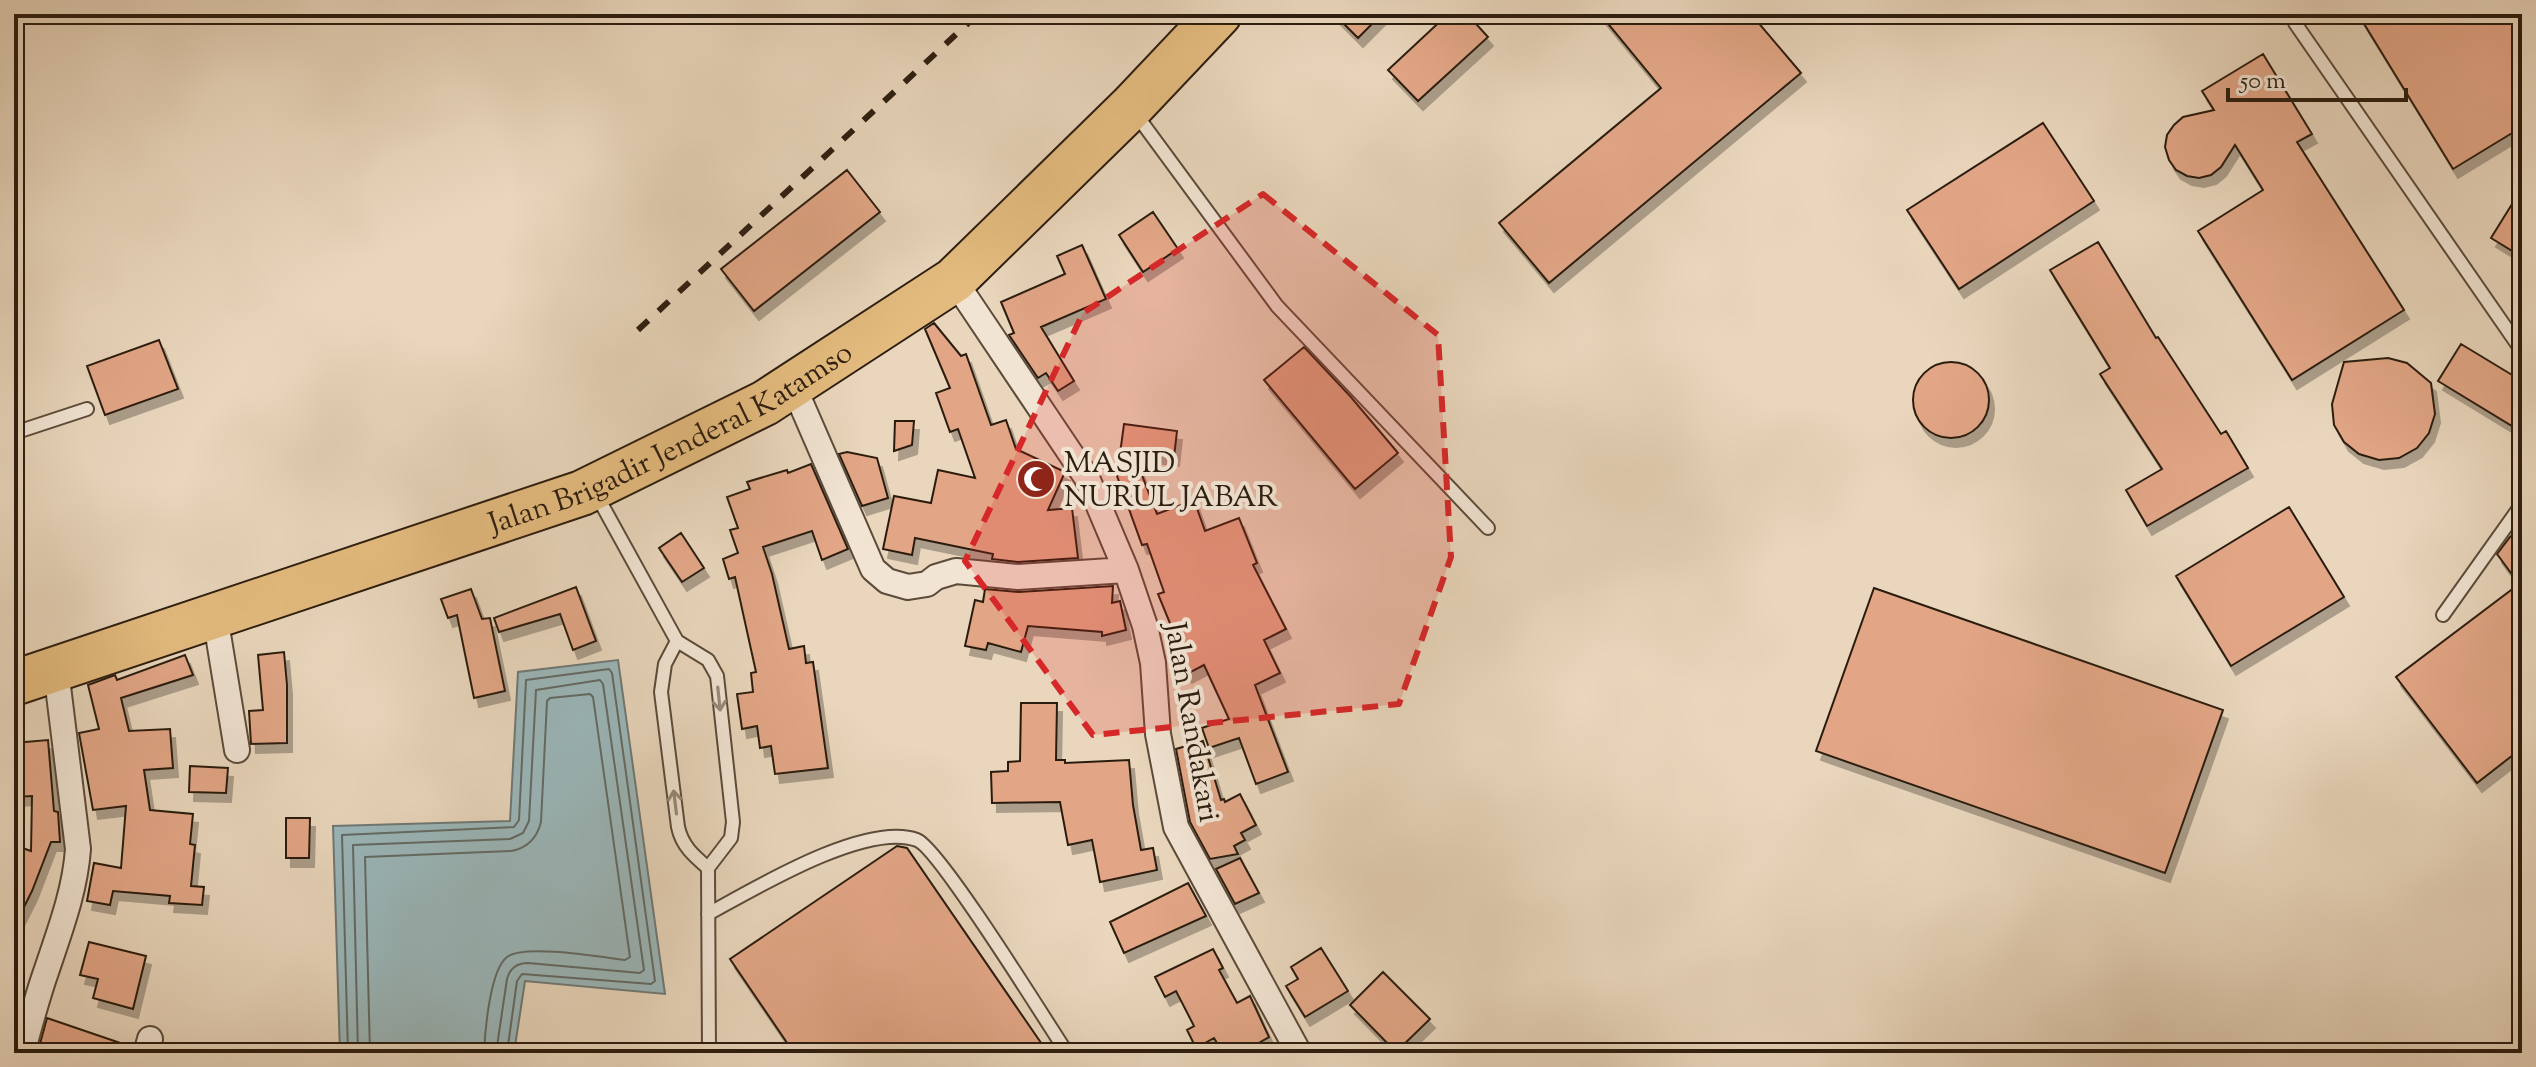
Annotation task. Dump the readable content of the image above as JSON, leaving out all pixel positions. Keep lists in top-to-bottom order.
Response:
{
  "streets": {
    "highway": ["Jalan Brigadir Jenderal Katamso"],
    "street": ["Jalan Randakari"]
  },
  "crossings": [
    ["Jalan Brigadir Jenderal Katamso", "Jalan Randakari"]
  ],
  "places": {
    "mosque": ["MASJID NURUL JABAR"]
  },
  "scale_bar": "50 m"
}
